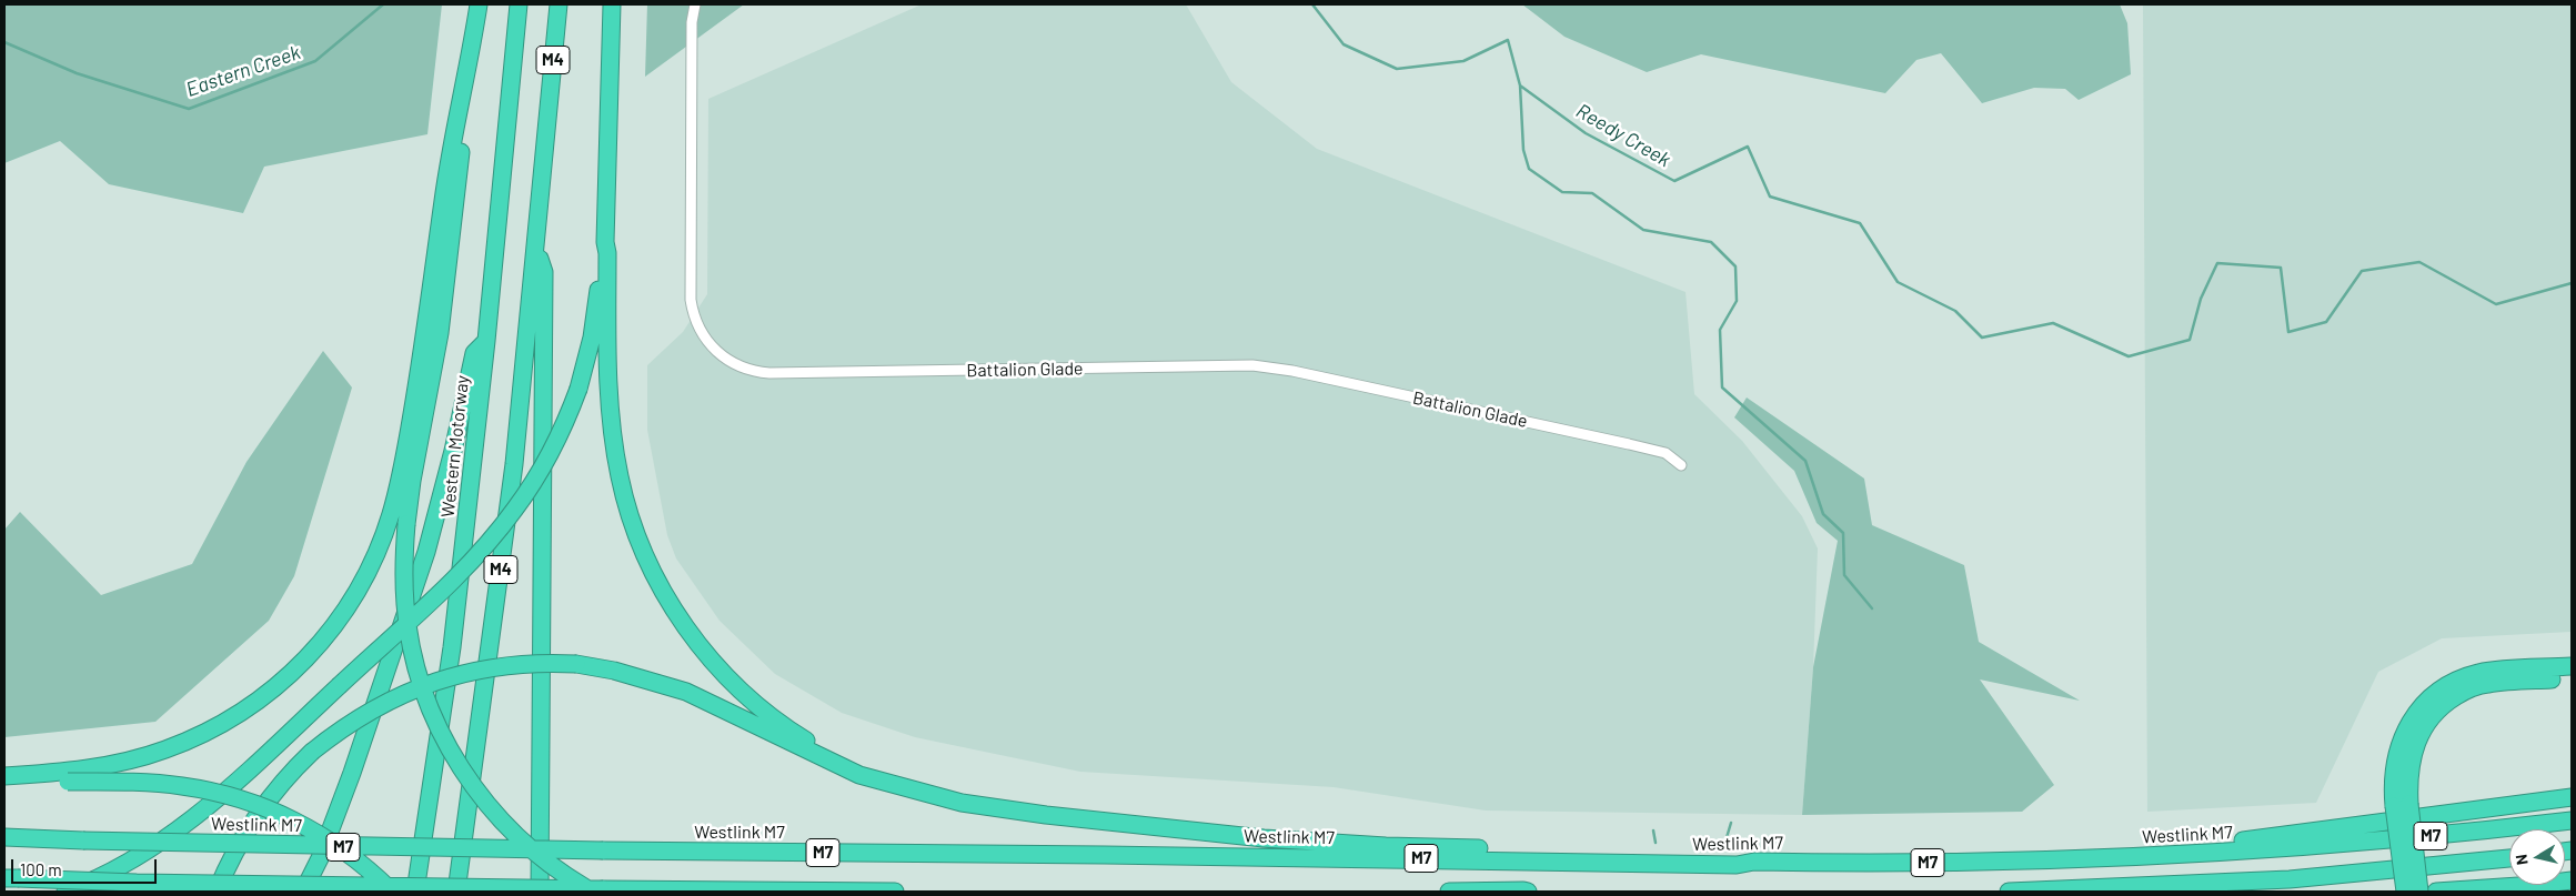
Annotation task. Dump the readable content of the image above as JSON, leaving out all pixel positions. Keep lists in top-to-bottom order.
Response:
{
  "streets": {
    "highway": [
      "M4",
      "Western Motorway",
      "Westlink M7",
      "M7"
    ],
    "street": ["Battalion Glade"]
  },
  "crossings": [
    ["Westlink M7", "M7"]
  ],
  "water": ["Eastern Creek", "Reedy Creek"],
  "scale_bar": "100 m",
  "north": "left"
}
